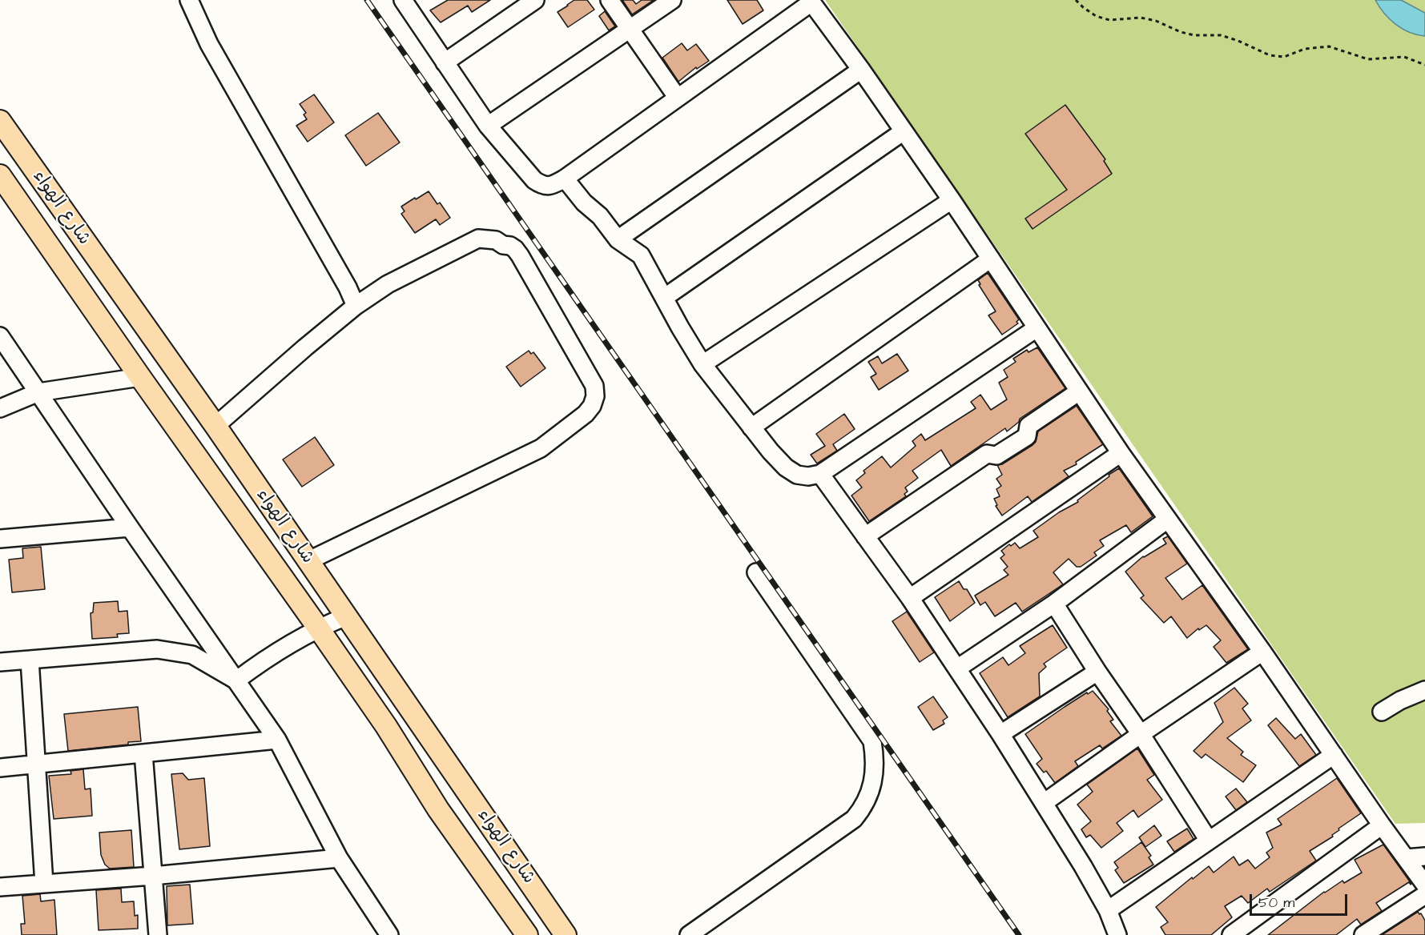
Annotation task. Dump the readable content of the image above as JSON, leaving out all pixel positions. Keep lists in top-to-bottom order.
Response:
{
  "streets": {
    "main road": ["شارع الهواء"]
  },
  "scale_bar": "50 m"
}
